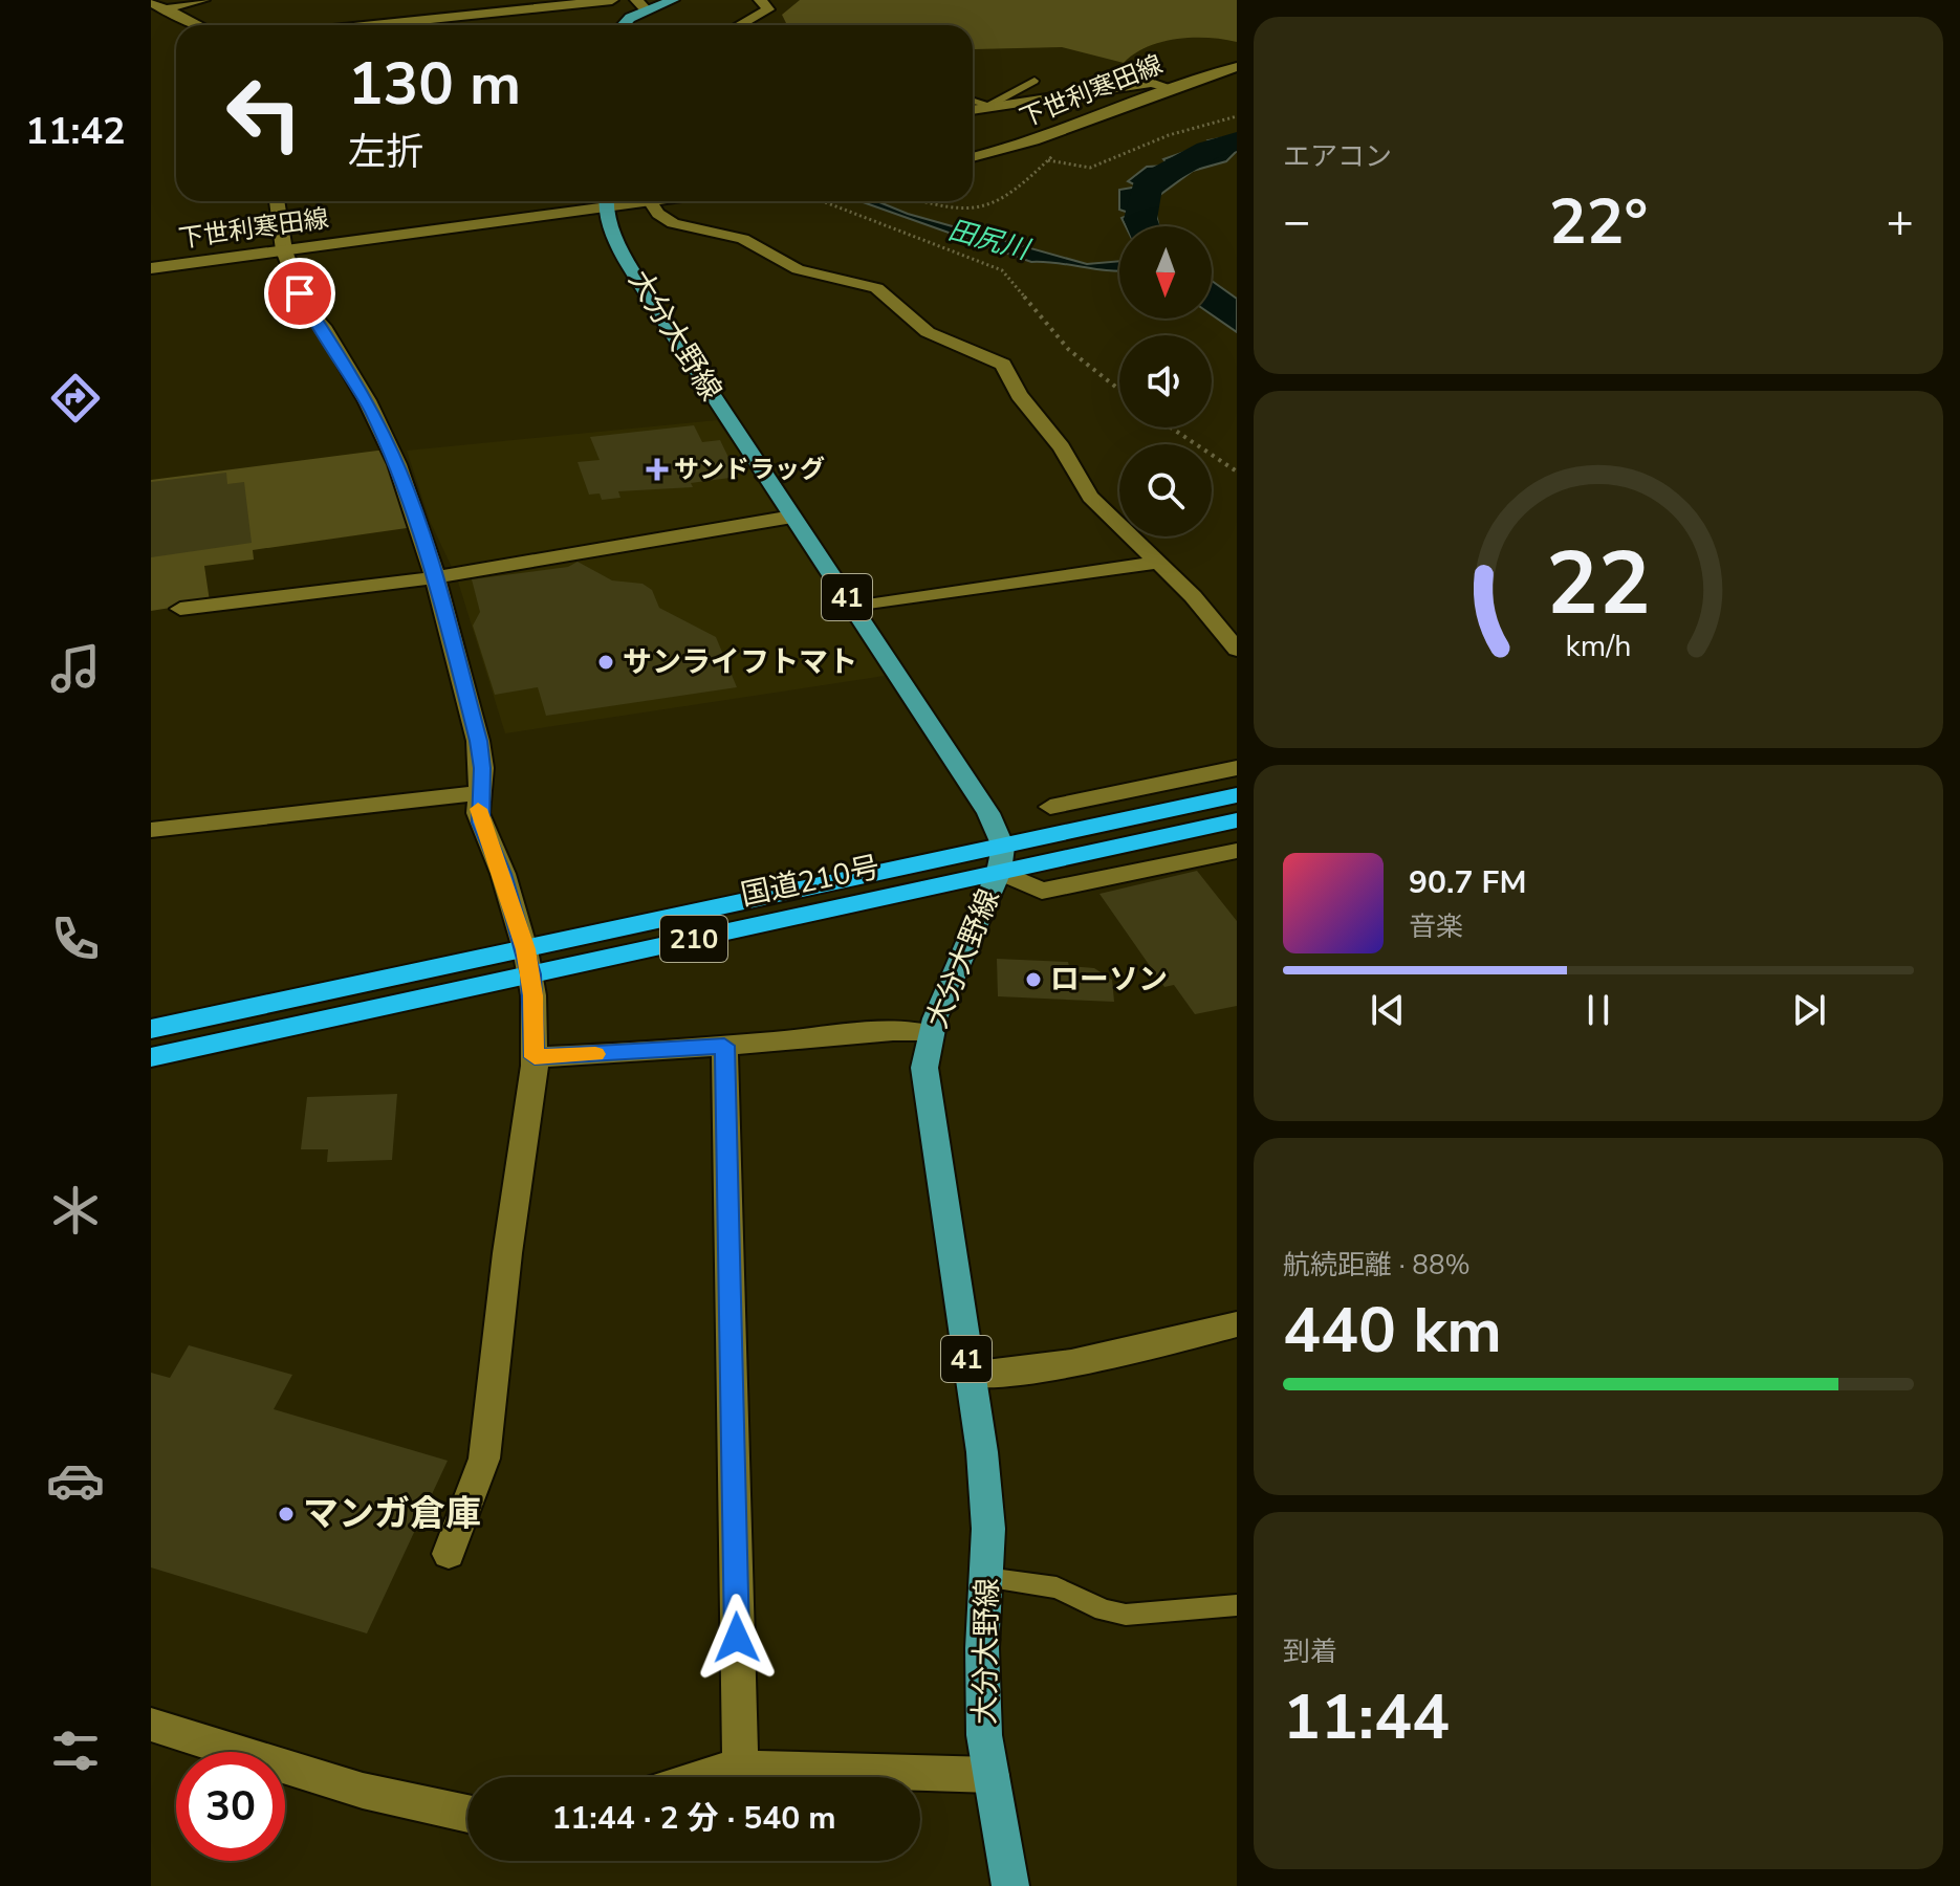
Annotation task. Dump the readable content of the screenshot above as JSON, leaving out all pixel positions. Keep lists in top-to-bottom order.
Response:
{
  "streets": {
    "highway": ["国道210号", "210"],
    "main road": ["大分大野線", "41"],
    "street": ["下世利寒田線"]
  },
  "crossings": [
    ["大分大野線", "国道210号"]
  ],
  "water": ["田尻川"],
  "places": {
    "health": ["サンドラッグ"],
    "other": ["サンライフトマト", "ローソン", "マンガ倉庫"]
  },
  "north": "bottom",
  "page": {
    "tabs": "11:42",
    "tile": [
      "エアコン",
      ["航続距離 · 88%", "440 km"],
      ["到着", "11:44"]
    ],
    "turn": ["130 m", "左折"],
    "heat": ["−", "22°", "+"],
    "song": ["90.7 FM", "音楽"],
    "limit": "30",
    "trip": "11:44 · 2 分 · 540 m",
    "gauge": ["22", "km/h"]
  }
}
